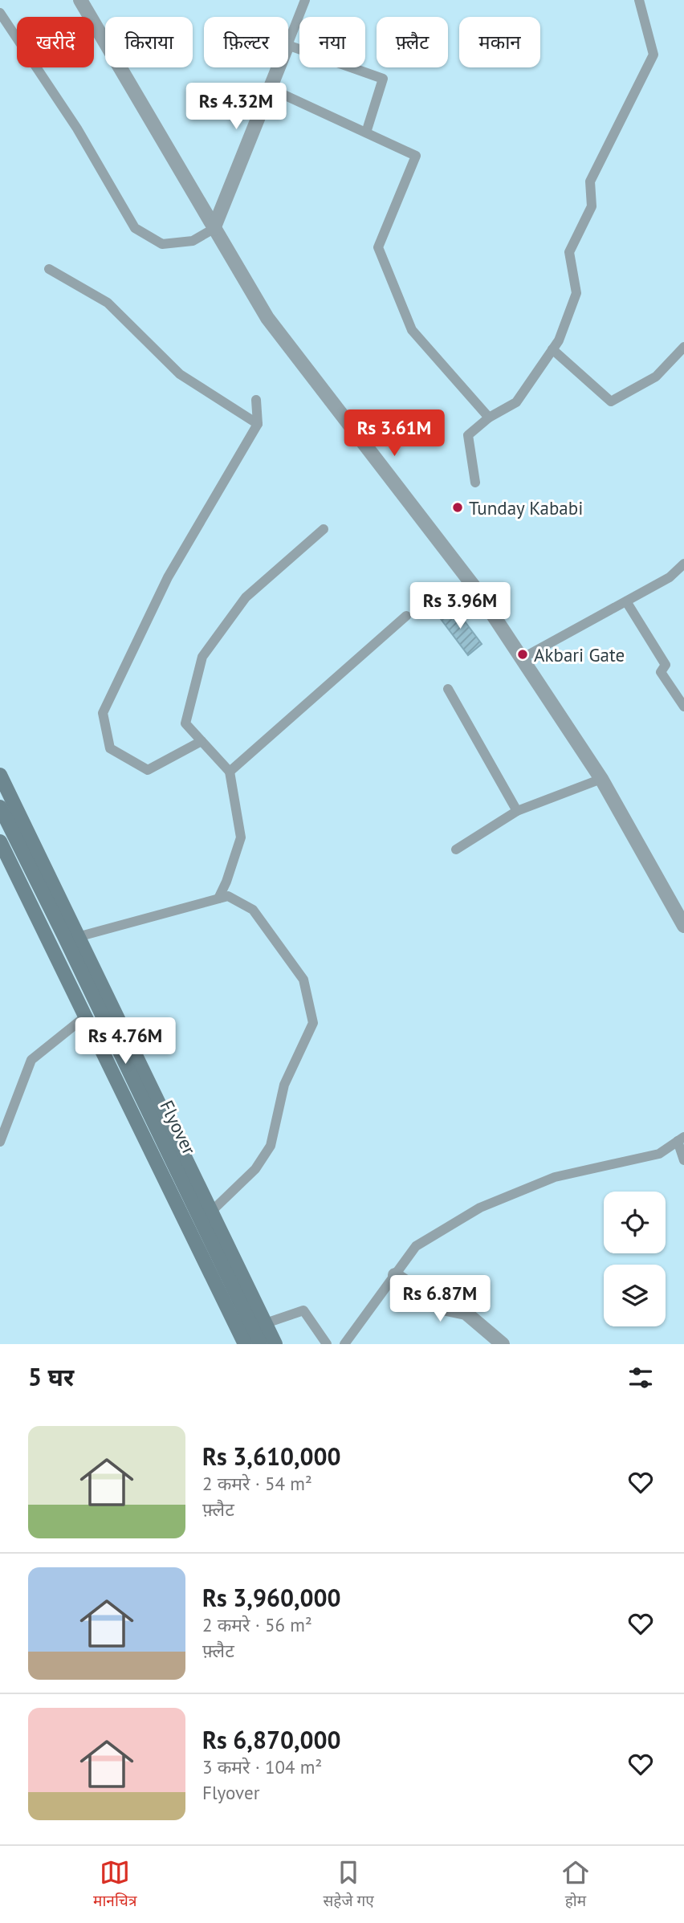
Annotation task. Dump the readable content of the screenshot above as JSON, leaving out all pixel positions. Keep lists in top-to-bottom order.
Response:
{
  "streets": {
    "main road": ["Flyover"]
  },
  "places": ["Tunday Kababi", "Akbari Gate"],
  "page": {
    "chip": [
      "खरीदें",
      "किराया",
      "फ़िल्टर",
      "नया",
      "फ़्लैट",
      "मकान"
    ],
    "price": [
      "Rs 4.32M",
      "Rs 3.61M",
      "Rs 3.96M",
      "Rs 4.76M",
      "Rs 6.87M"
    ],
    "heading": "5 घर",
    "list": [
      {
        "name": "Rs 3,610,000",
        "note": "2 कमरे · 54 m² · फ़्लैट"
      },
      {
        "name": "Rs 3,960,000",
        "note": "2 कमरे · 56 m² · फ़्लैट"
      },
      {
        "name": "Rs 6,870,000",
        "note": "3 कमरे · 104 m² · Flyover"
      }
    ],
    "tabs": ["मानचित्र", "सहेजे गए", "होम"]
  }
}
